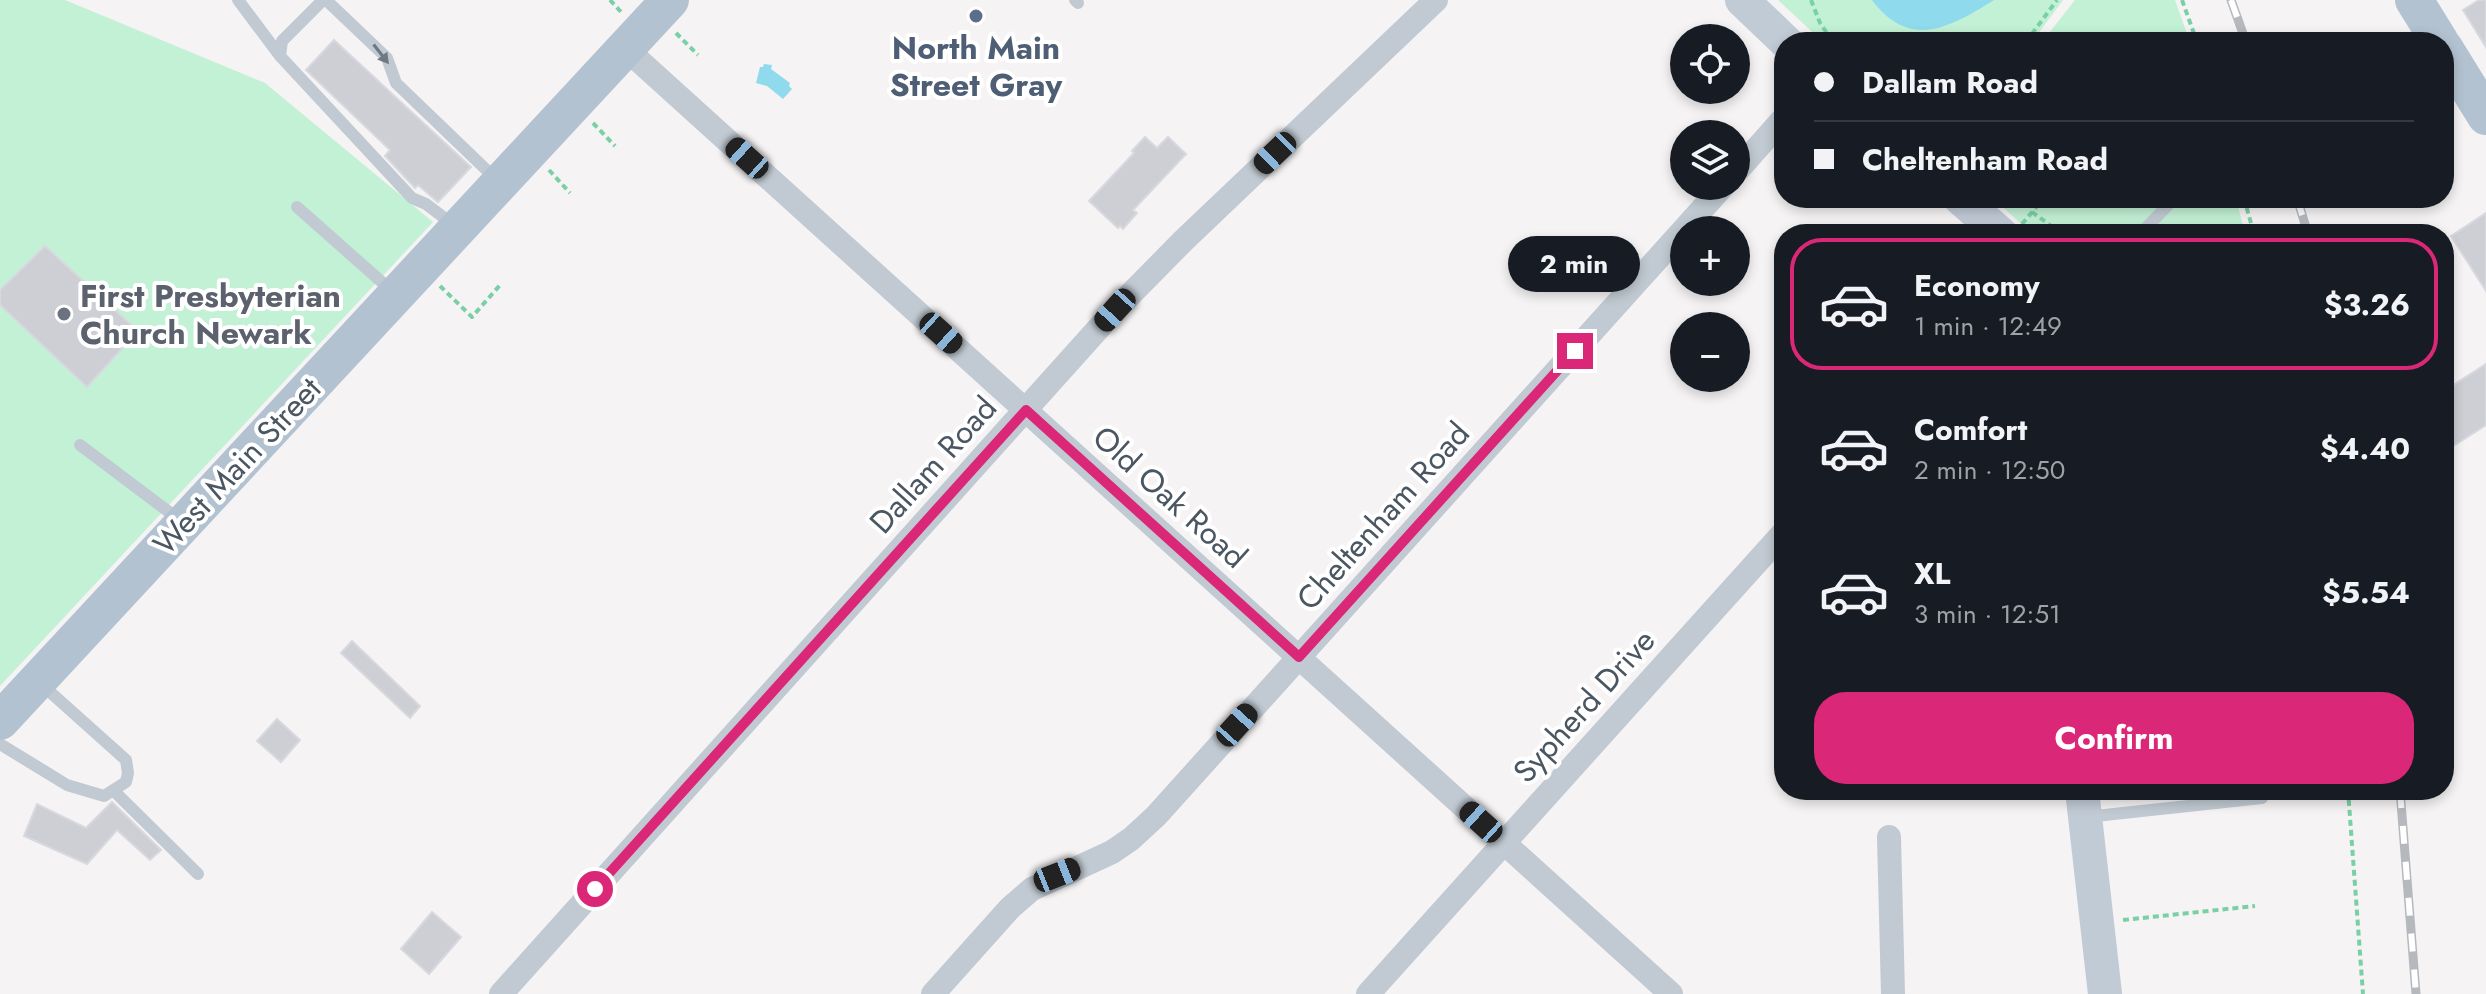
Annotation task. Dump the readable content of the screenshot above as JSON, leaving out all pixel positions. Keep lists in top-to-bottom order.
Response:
{
  "streets": {
    "main road": ["West Main Street"],
    "street": [
      "Dallam Road",
      "Old Oak Road",
      "Cheltenham Road",
      "Sypherd Drive"
    ]
  },
  "crossings": [
    ["Dallam Road", "Old Oak Road"],
    ["West Main Street", "Old Oak Road"],
    ["Old Oak Road", "Cheltenham Road"],
    ["Old Oak Road", "Sypherd Drive"]
  ],
  "places": ["North Main Street Gray", "First Presbyterian Church Newark"],
  "page": {
    "map_buttons": ["+", "−"],
    "banner": ["Dallam Road", "Cheltenham Road"],
    "bubble": "2 min",
    "list": [
      {
        "name": "Economy",
        "note": "1 min · 12:49",
        "value": "$3.26"
      },
      {
        "name": "Comfort",
        "note": "2 min · 12:50",
        "value": "$4.40"
      },
      {
        "name": "XL",
        "note": "3 min · 12:51",
        "value": "$5.54"
      }
    ],
    "buttons": "Confirm"
  }
}
